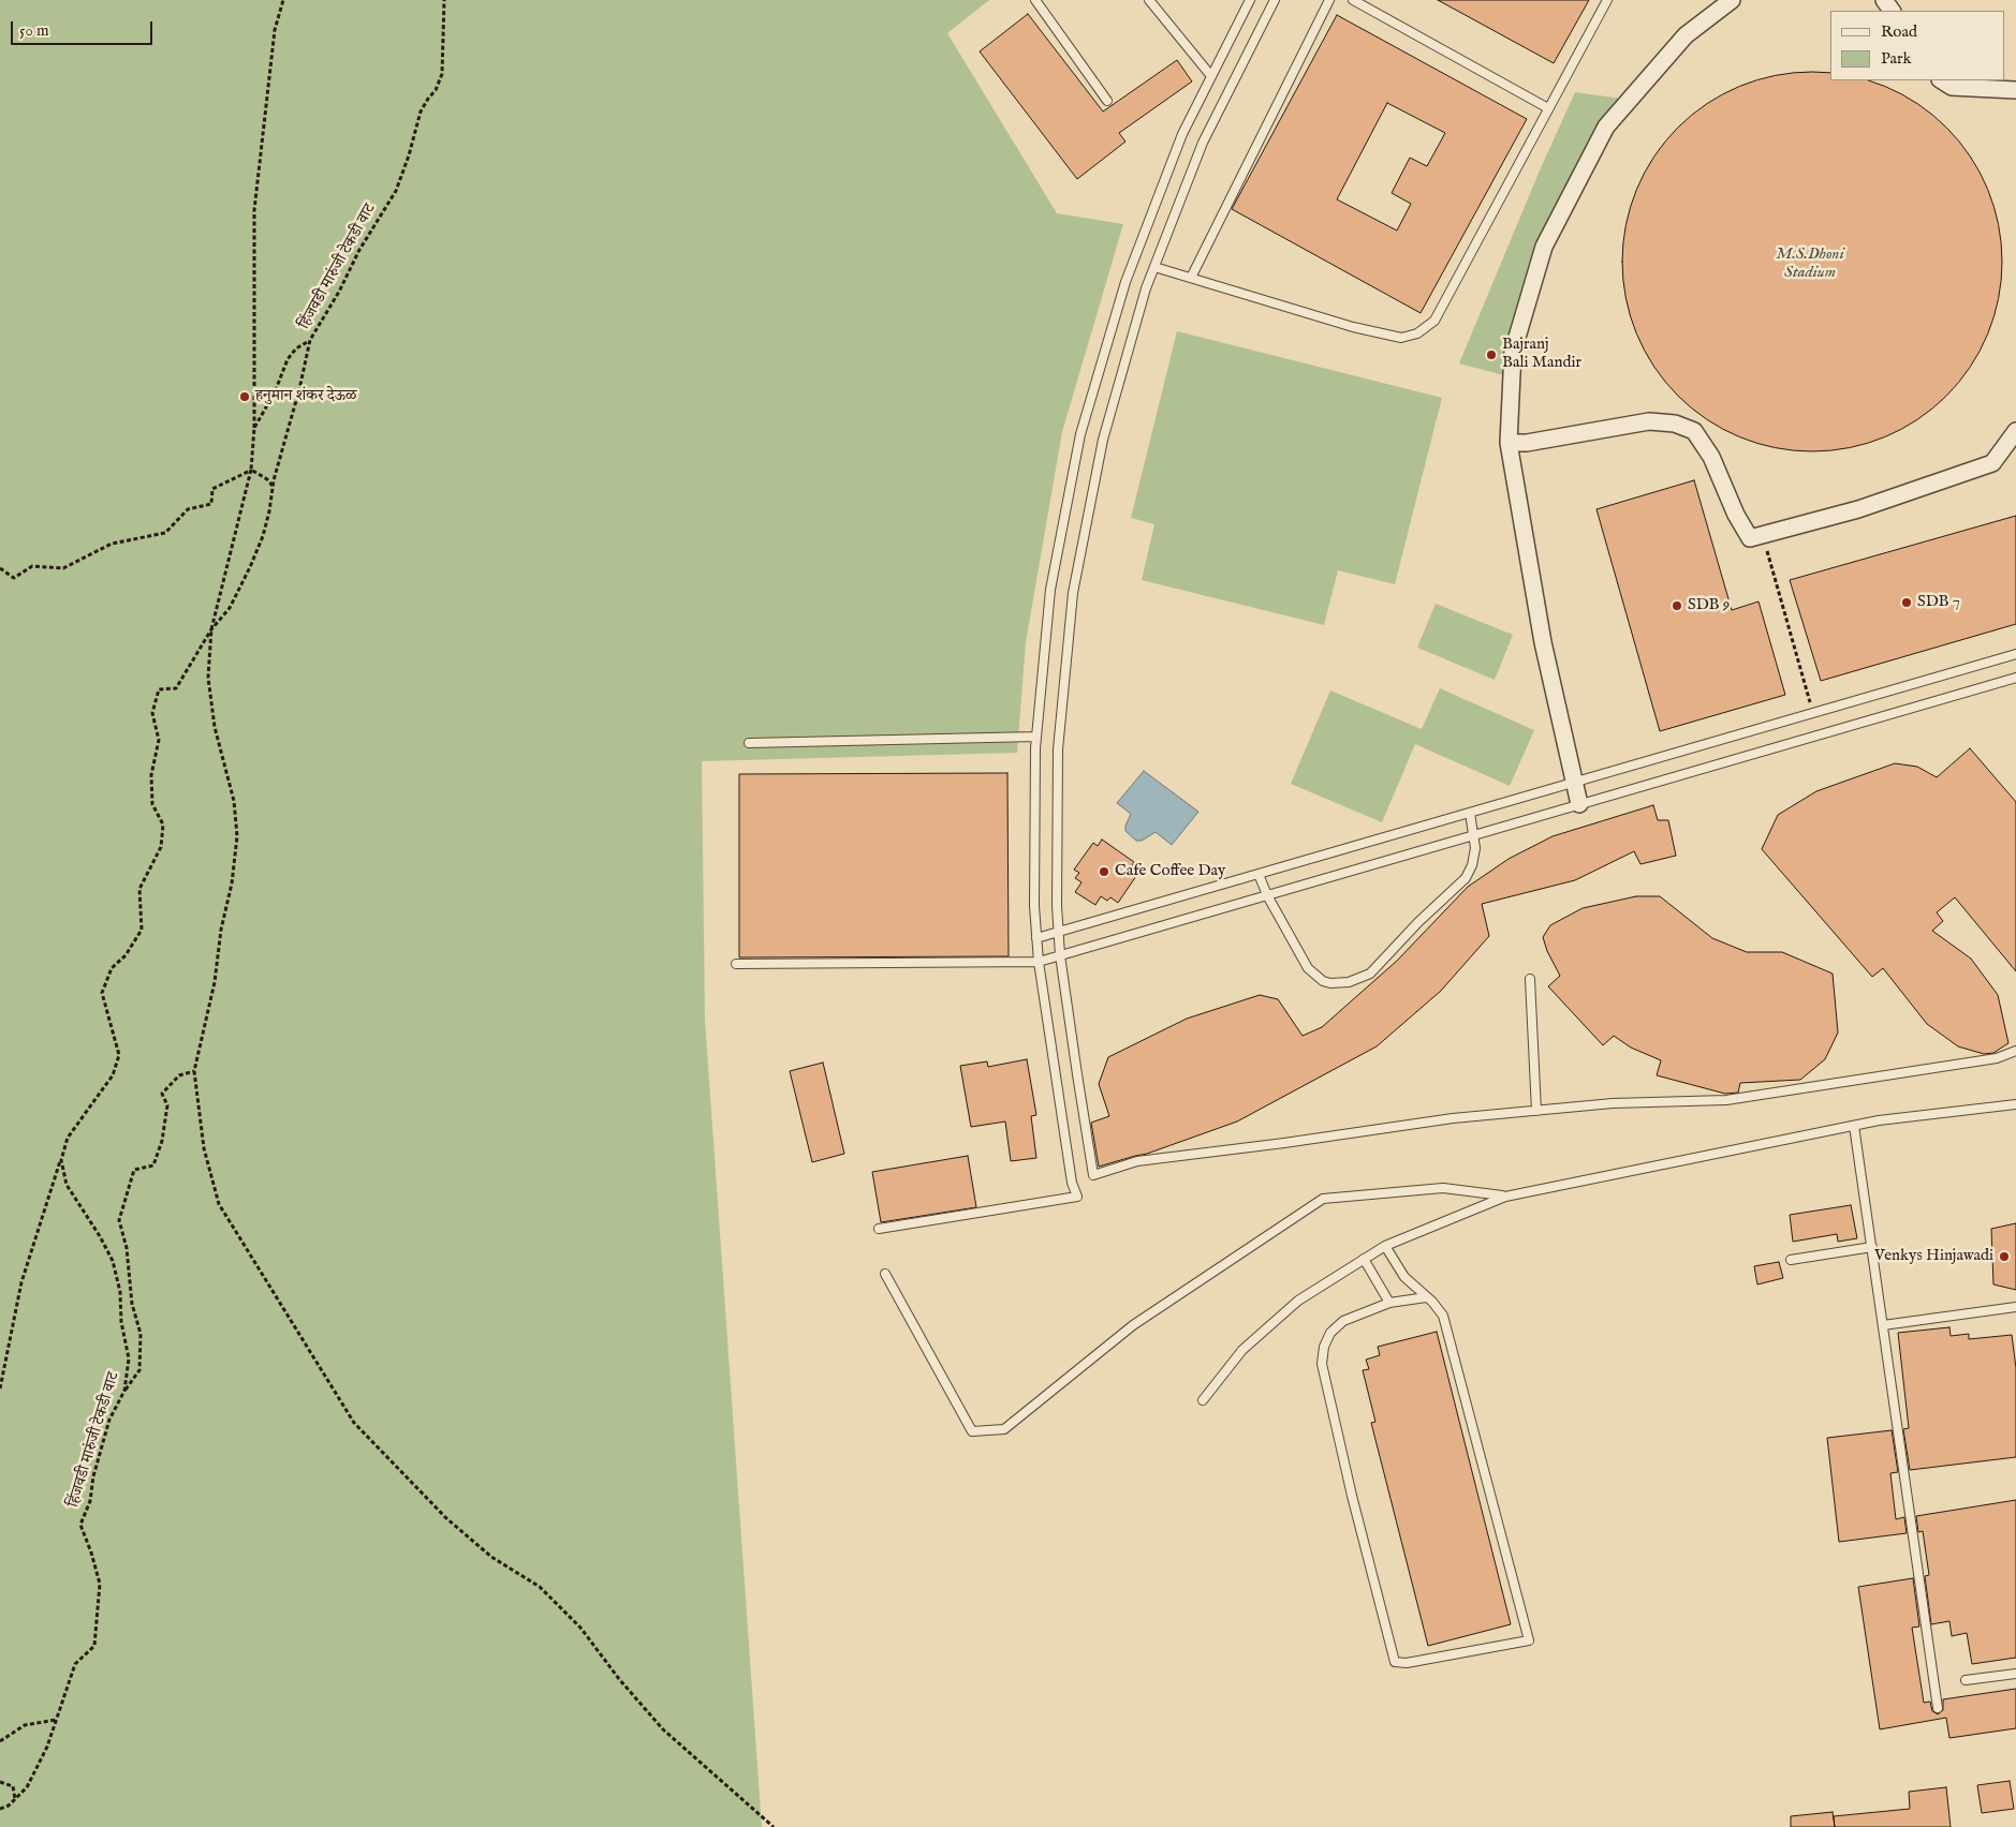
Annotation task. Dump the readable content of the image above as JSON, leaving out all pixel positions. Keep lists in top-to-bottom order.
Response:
{
  "streets": {
    "path": ["हिंजवडी मारुंजी टेकडी वाट"]
  },
  "parks": ["M.S.Dhoni Stadium"],
  "places": [
    "Bajranj Bali Mandir",
    "हनुमान शंकर देऊळ",
    "SDB 7",
    "SDB 9",
    "Cafe Coffee Day",
    "Venkys Hinjawadi"
  ],
  "legend": ["Road", "Park"],
  "scale_bar": "50 m"
}
